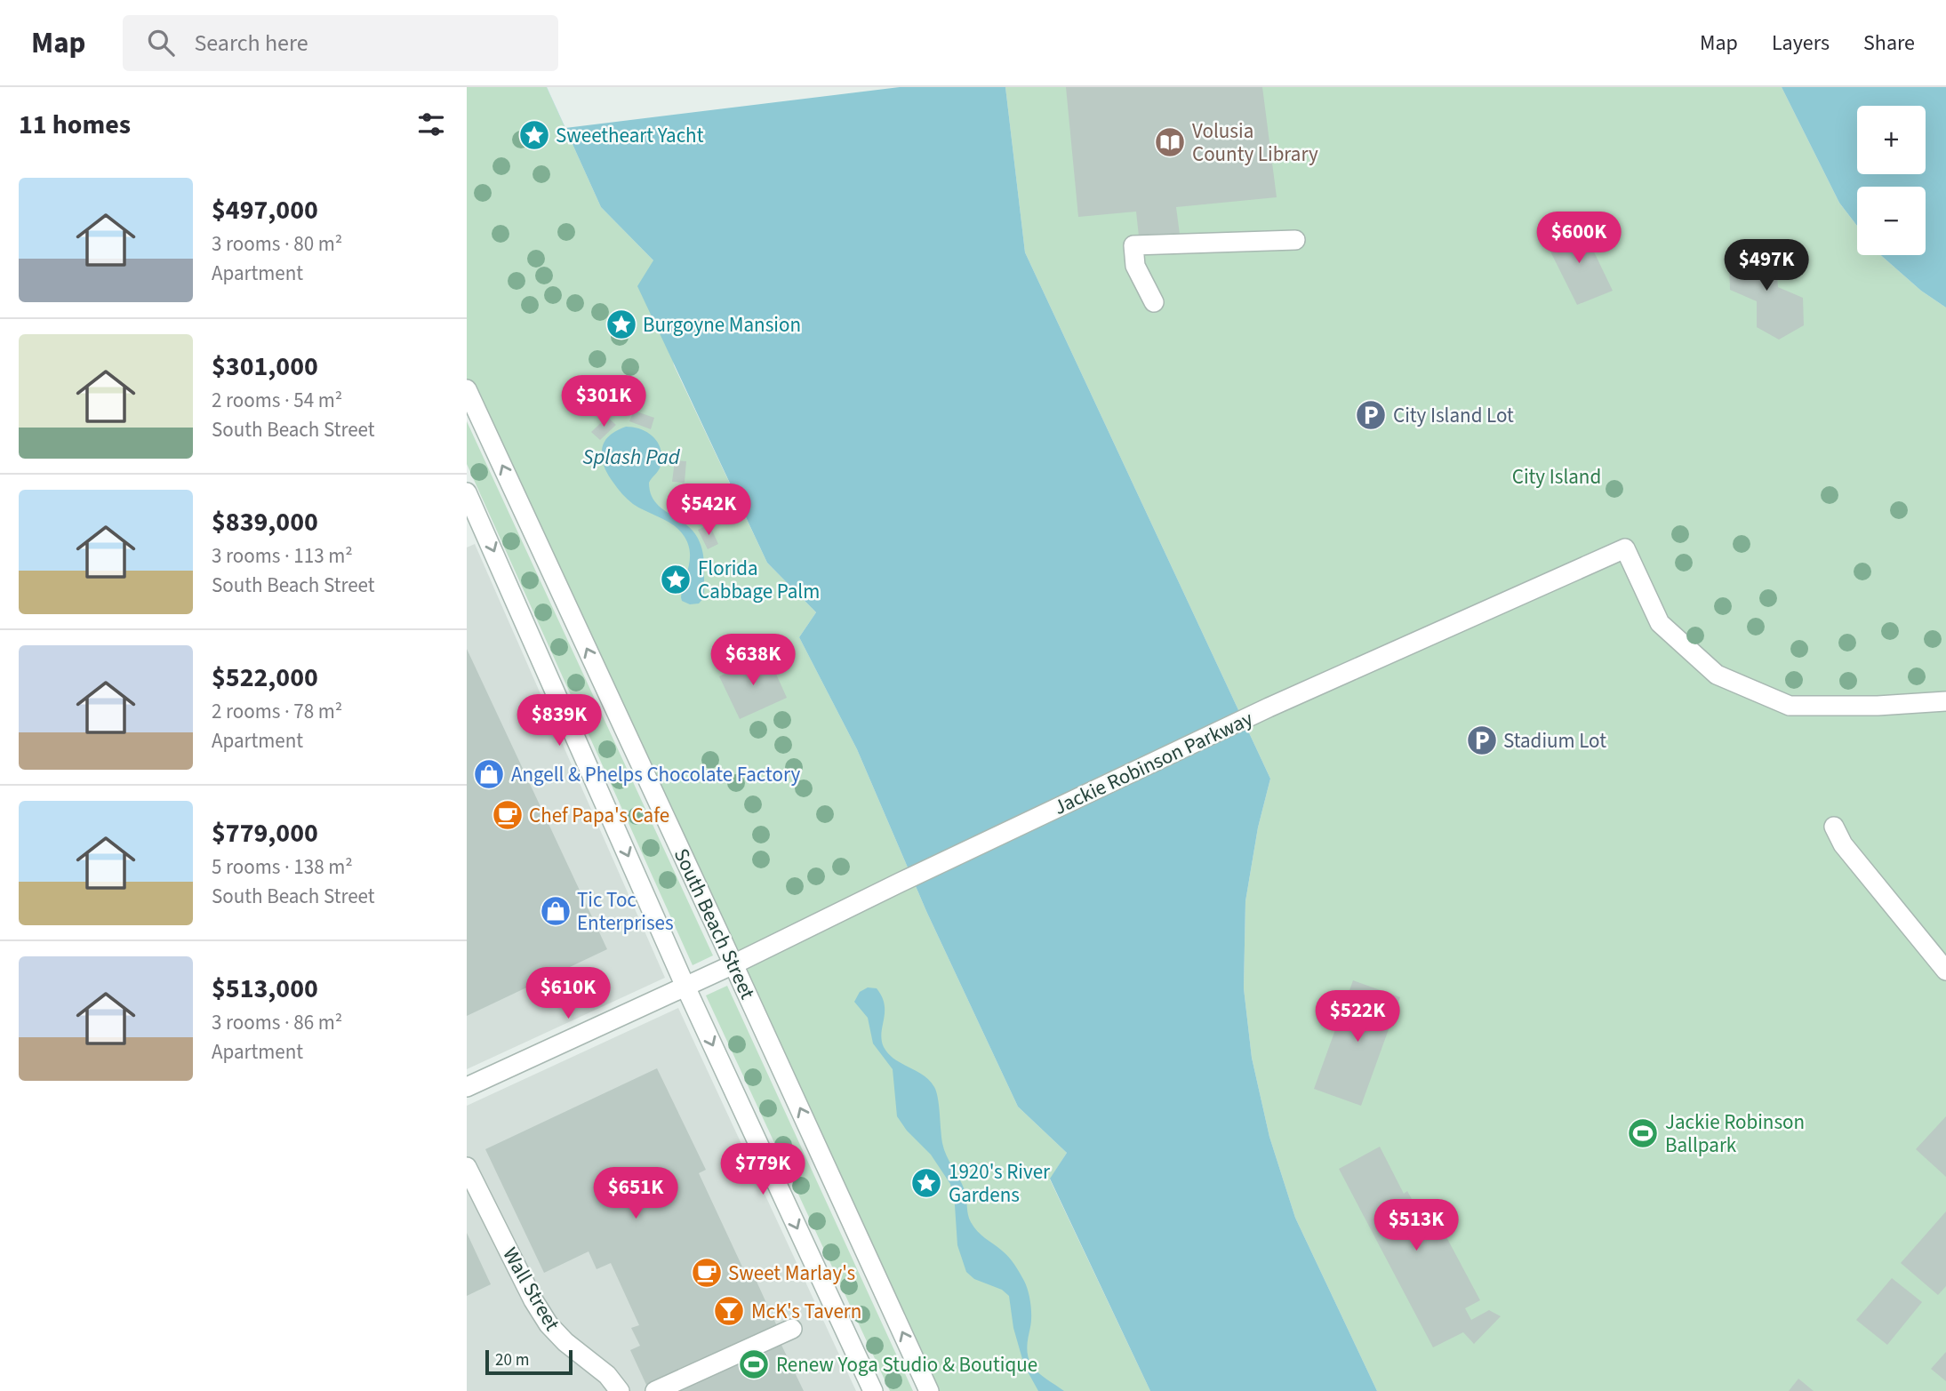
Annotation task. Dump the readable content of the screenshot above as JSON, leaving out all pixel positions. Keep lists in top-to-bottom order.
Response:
{
  "streets": {
    "street": ["Jackie Robinson Parkway", "South Beach Street", "Wall Street"]
  },
  "crossings": [
    ["Jackie Robinson Parkway", "South Beach Street"]
  ],
  "water": ["Splash Pad"],
  "parks": ["City Island"],
  "places": {
    "place": [
      "Sweetheart Yacht",
      "Burgoyne Mansion",
      "Florida Cabbage Palm",
      "1920's River Gardens"
    ],
    "library": ["Volusia County Library"],
    "parking": ["City Island Lot", "Stadium Lot"],
    "shop": ["Angell & Phelps Chocolate Factory", "Tic Toc Enterprises"],
    "cafe": ["Chef Papa's Cafe", "Sweet Marlay's"],
    "sports": ["Jackie Robinson Ballpark", "Renew Yoga Studio & Boutique"],
    "bar": ["McK's Tavern"]
  },
  "scale_bar": "20 m",
  "page": {
    "header": "Map",
    "search": "Search here",
    "nav": ["Map", "Layers", "Share"],
    "heading": "11 homes",
    "map_buttons": ["+", "−"],
    "list": [
      {
        "name": "$497,000",
        "note": "3 rooms · 80 m² · Apartment"
      },
      {
        "name": "$301,000",
        "note": "2 rooms · 54 m² · South Beach Street"
      },
      {
        "name": "$839,000",
        "note": "3 rooms · 113 m² · South Beach Street"
      },
      {
        "name": "$522,000",
        "note": "2 rooms · 78 m² · Apartment"
      },
      {
        "name": "$779,000",
        "note": "5 rooms · 138 m² · South Beach Street"
      },
      {
        "name": "$513,000",
        "note": "3 rooms · 86 m² · Apartment"
      }
    ],
    "price": [
      "$600K",
      "$497K",
      "$301K",
      "$542K",
      "$638K",
      "$839K",
      "$610K",
      "$522K",
      "$779K",
      "$651K",
      "$513K"
    ],
    "scale": "20 m"
  }
}
